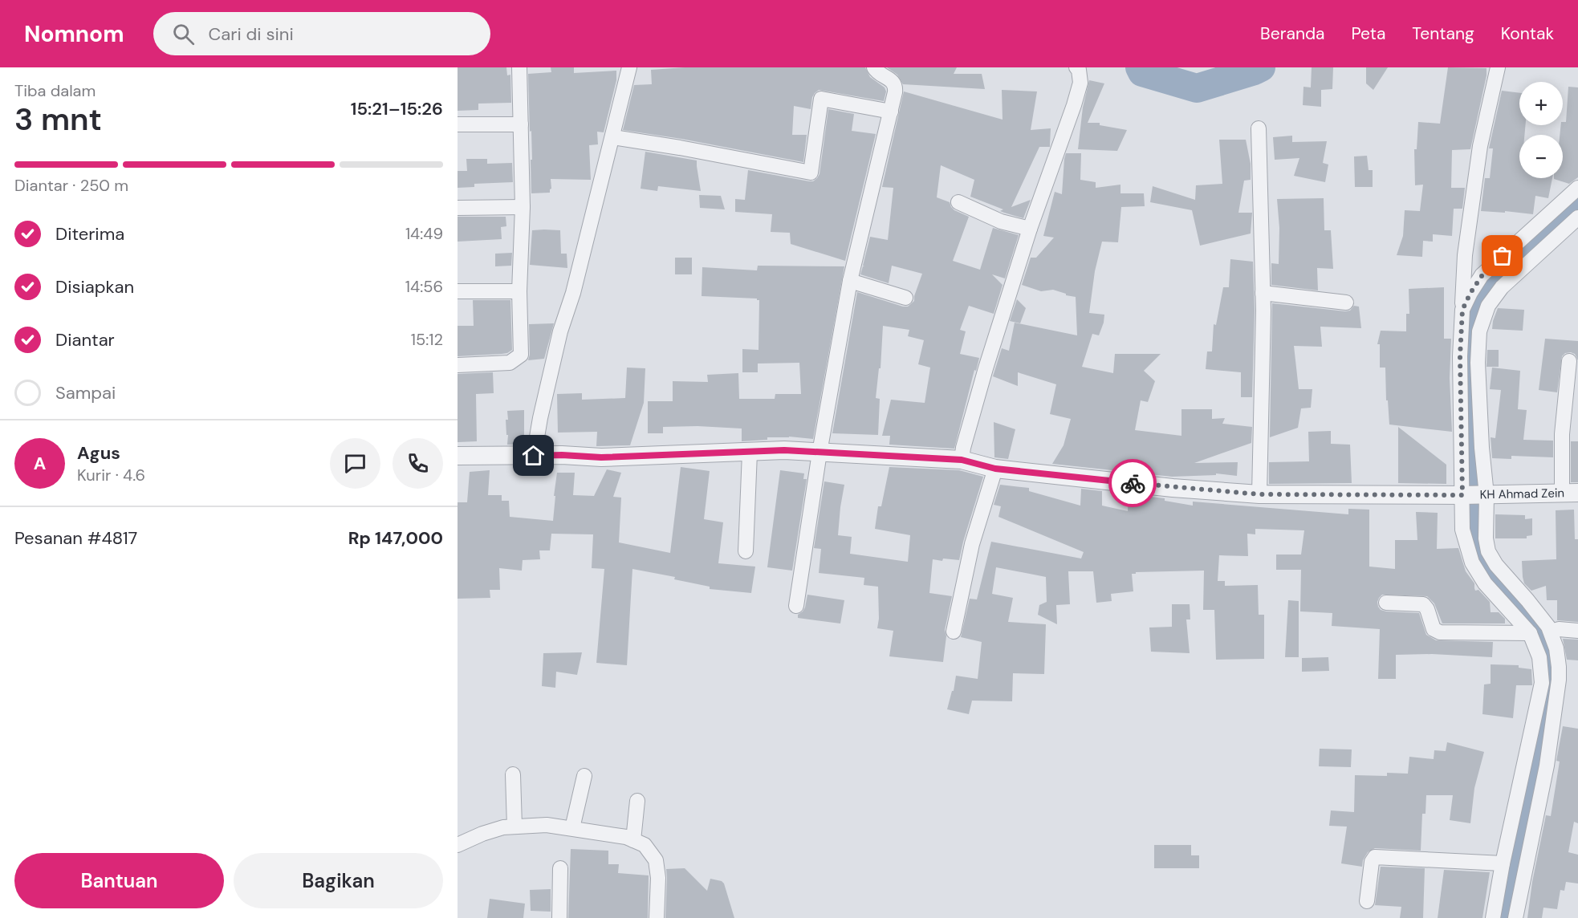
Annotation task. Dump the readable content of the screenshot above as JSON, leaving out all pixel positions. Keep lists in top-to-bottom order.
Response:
{
  "streets": {
    "street": ["KH Ahmad Zein"]
  },
  "page": {
    "header": "Nomnom",
    "search": "Cari di sini",
    "nav": [
      "Beranda",
      "Peta",
      "Tentang",
      "Kontak"
    ],
    "heading": ["3 mnt", "Tiba dalam", "15:21–15:26"],
    "panel": [
      "Agus",
      "Kurir · 4.6",
      "Pesanan #4817",
      "Rp 147,000"
    ],
    "map_buttons": ["+", "−"],
    "bar": "Diantar · 250 m",
    "list": [
      ["Diterima", "14:49"],
      ["Disiapkan", "14:56"],
      ["Diantar", "15:12"],
      "Sampai"
    ],
    "round": "A",
    "buttons": ["Bantuan", "Bagikan"]
  }
}
